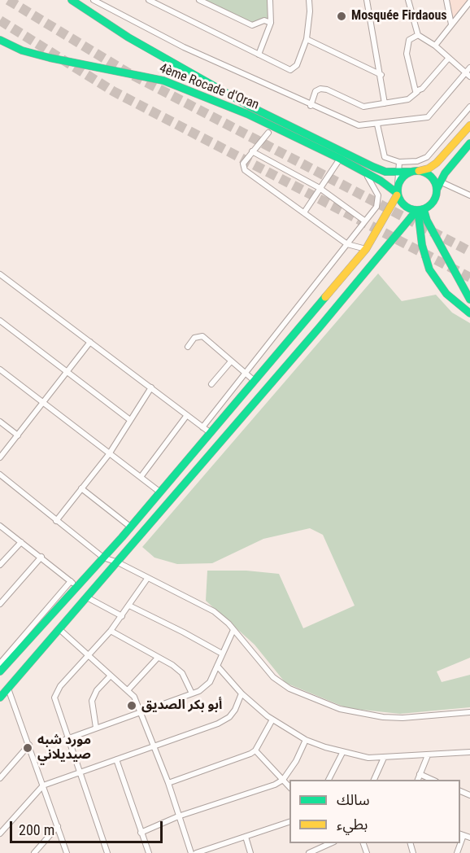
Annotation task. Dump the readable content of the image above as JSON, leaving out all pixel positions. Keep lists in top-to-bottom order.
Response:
{
  "streets": {
    "main road": ["4ème Rocade d'Oran"]
  },
  "places": ["Mosquée Firdaous", "أبو بكر الصديق", "مورد شبه صيديلاني"],
  "legend": ["سالك", "بطيء"],
  "scale_bar": "200 m"
}
